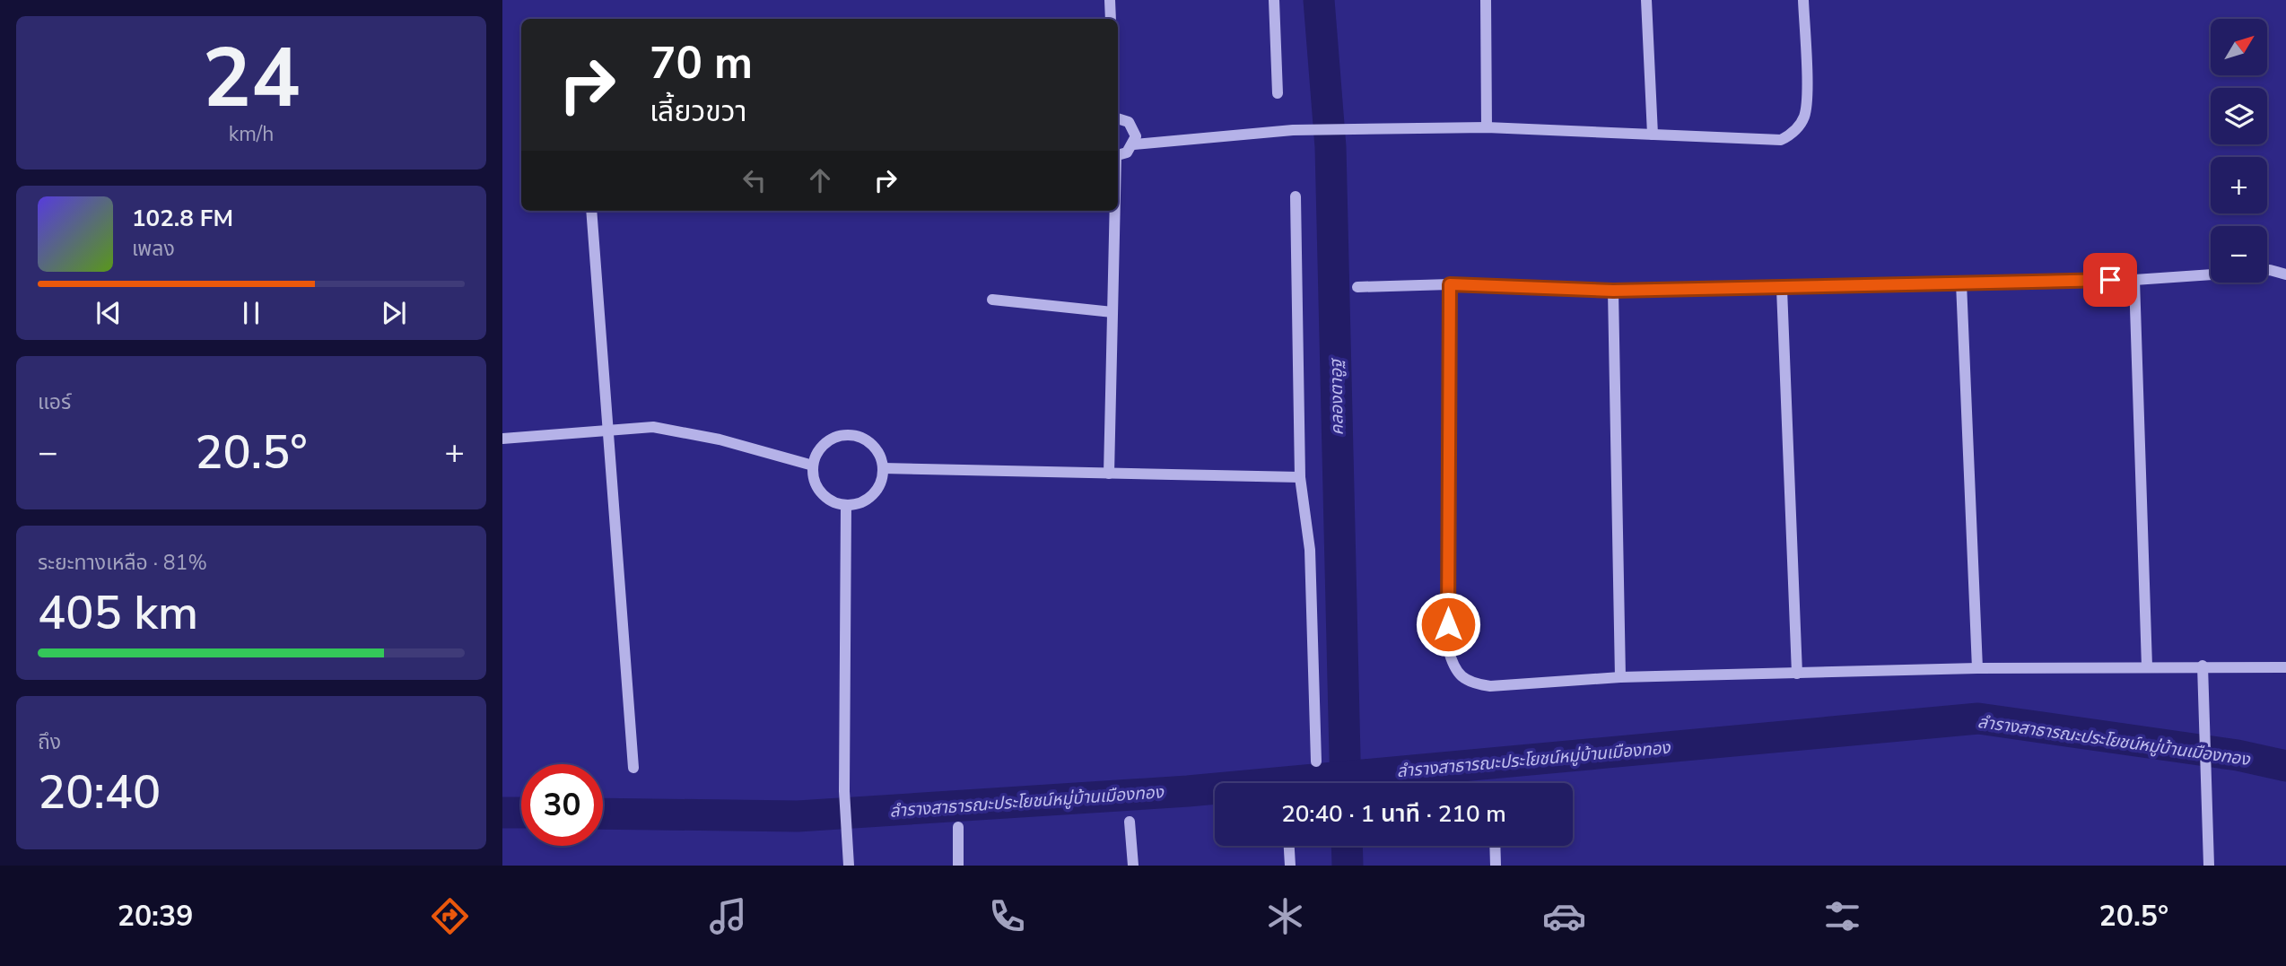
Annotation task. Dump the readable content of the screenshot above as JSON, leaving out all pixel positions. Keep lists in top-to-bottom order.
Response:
{
  "water": ["คลองตาอูฐ", "ลำรางสาธารณะประโยชน์หมู่บ้านเมืองทอง"],
  "north": "top right",
  "page": {
    "tile": [
      ["24", "km/h"],
      "แอร์",
      ["ระยะทางเหลือ · 81%", "405 km"],
      ["ถึง", "20:40"]
    ],
    "map_buttons": ["+", "−"],
    "turn": ["70 m", "เลี้ยวขวา"],
    "song": ["102.8 FM", "เพลง"],
    "heat": ["−", "20.5°", "+"],
    "limit": "30",
    "trip": "20:40 · 1 นาที · 210 m",
    "tabs": ["20:39", "20.5°"]
  }
}
